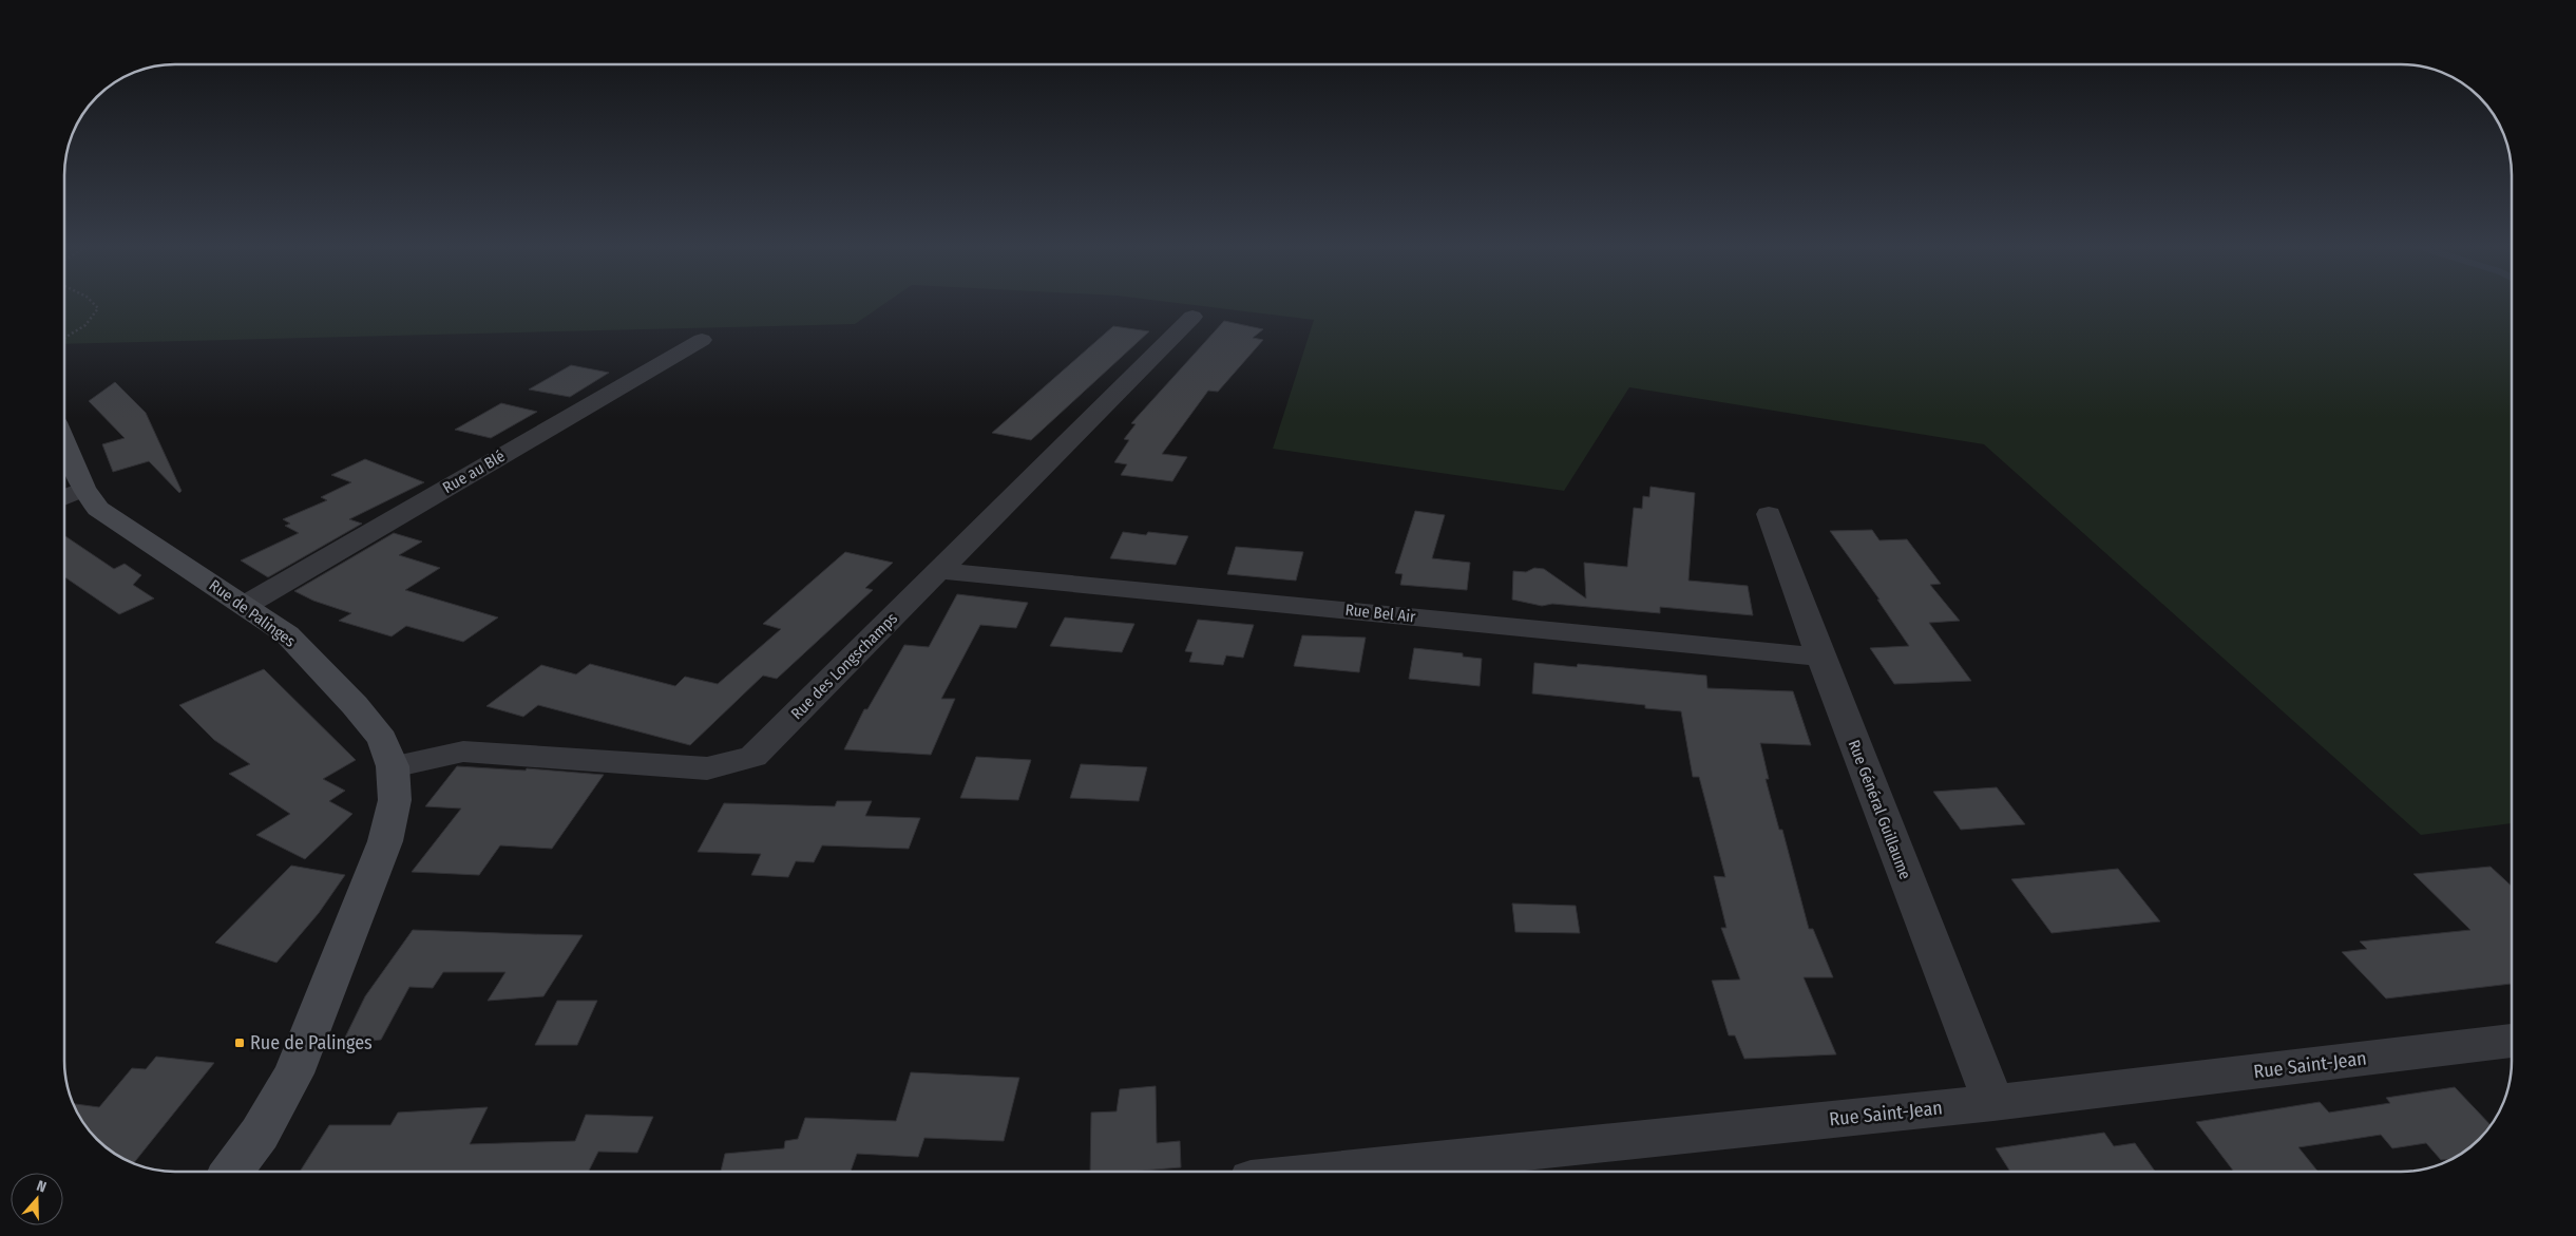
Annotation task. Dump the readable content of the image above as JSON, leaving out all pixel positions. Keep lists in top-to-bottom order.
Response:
{
  "streets": {
    "main road": ["Rue de Palinges"],
    "street": [
      "Rue au Blé",
      "Rue Bel Air",
      "Rue des Longschamps",
      "Rue Général Guillaume",
      "Rue Saint-Jean"
    ]
  },
  "crossings": [
    ["Rue au Blé", "Rue de Palinges"],
    ["Rue de Palinges", "Rue des Longschamps"],
    ["Rue Bel Air", "Rue des Longschamps"],
    ["Rue Bel Air", "Rue Général Guillaume"],
    ["Rue Général Guillaume", "Rue Saint-Jean"]
  ],
  "places": {
    "transit": ["Rue de Palinges"]
  },
  "north": "top"
}
